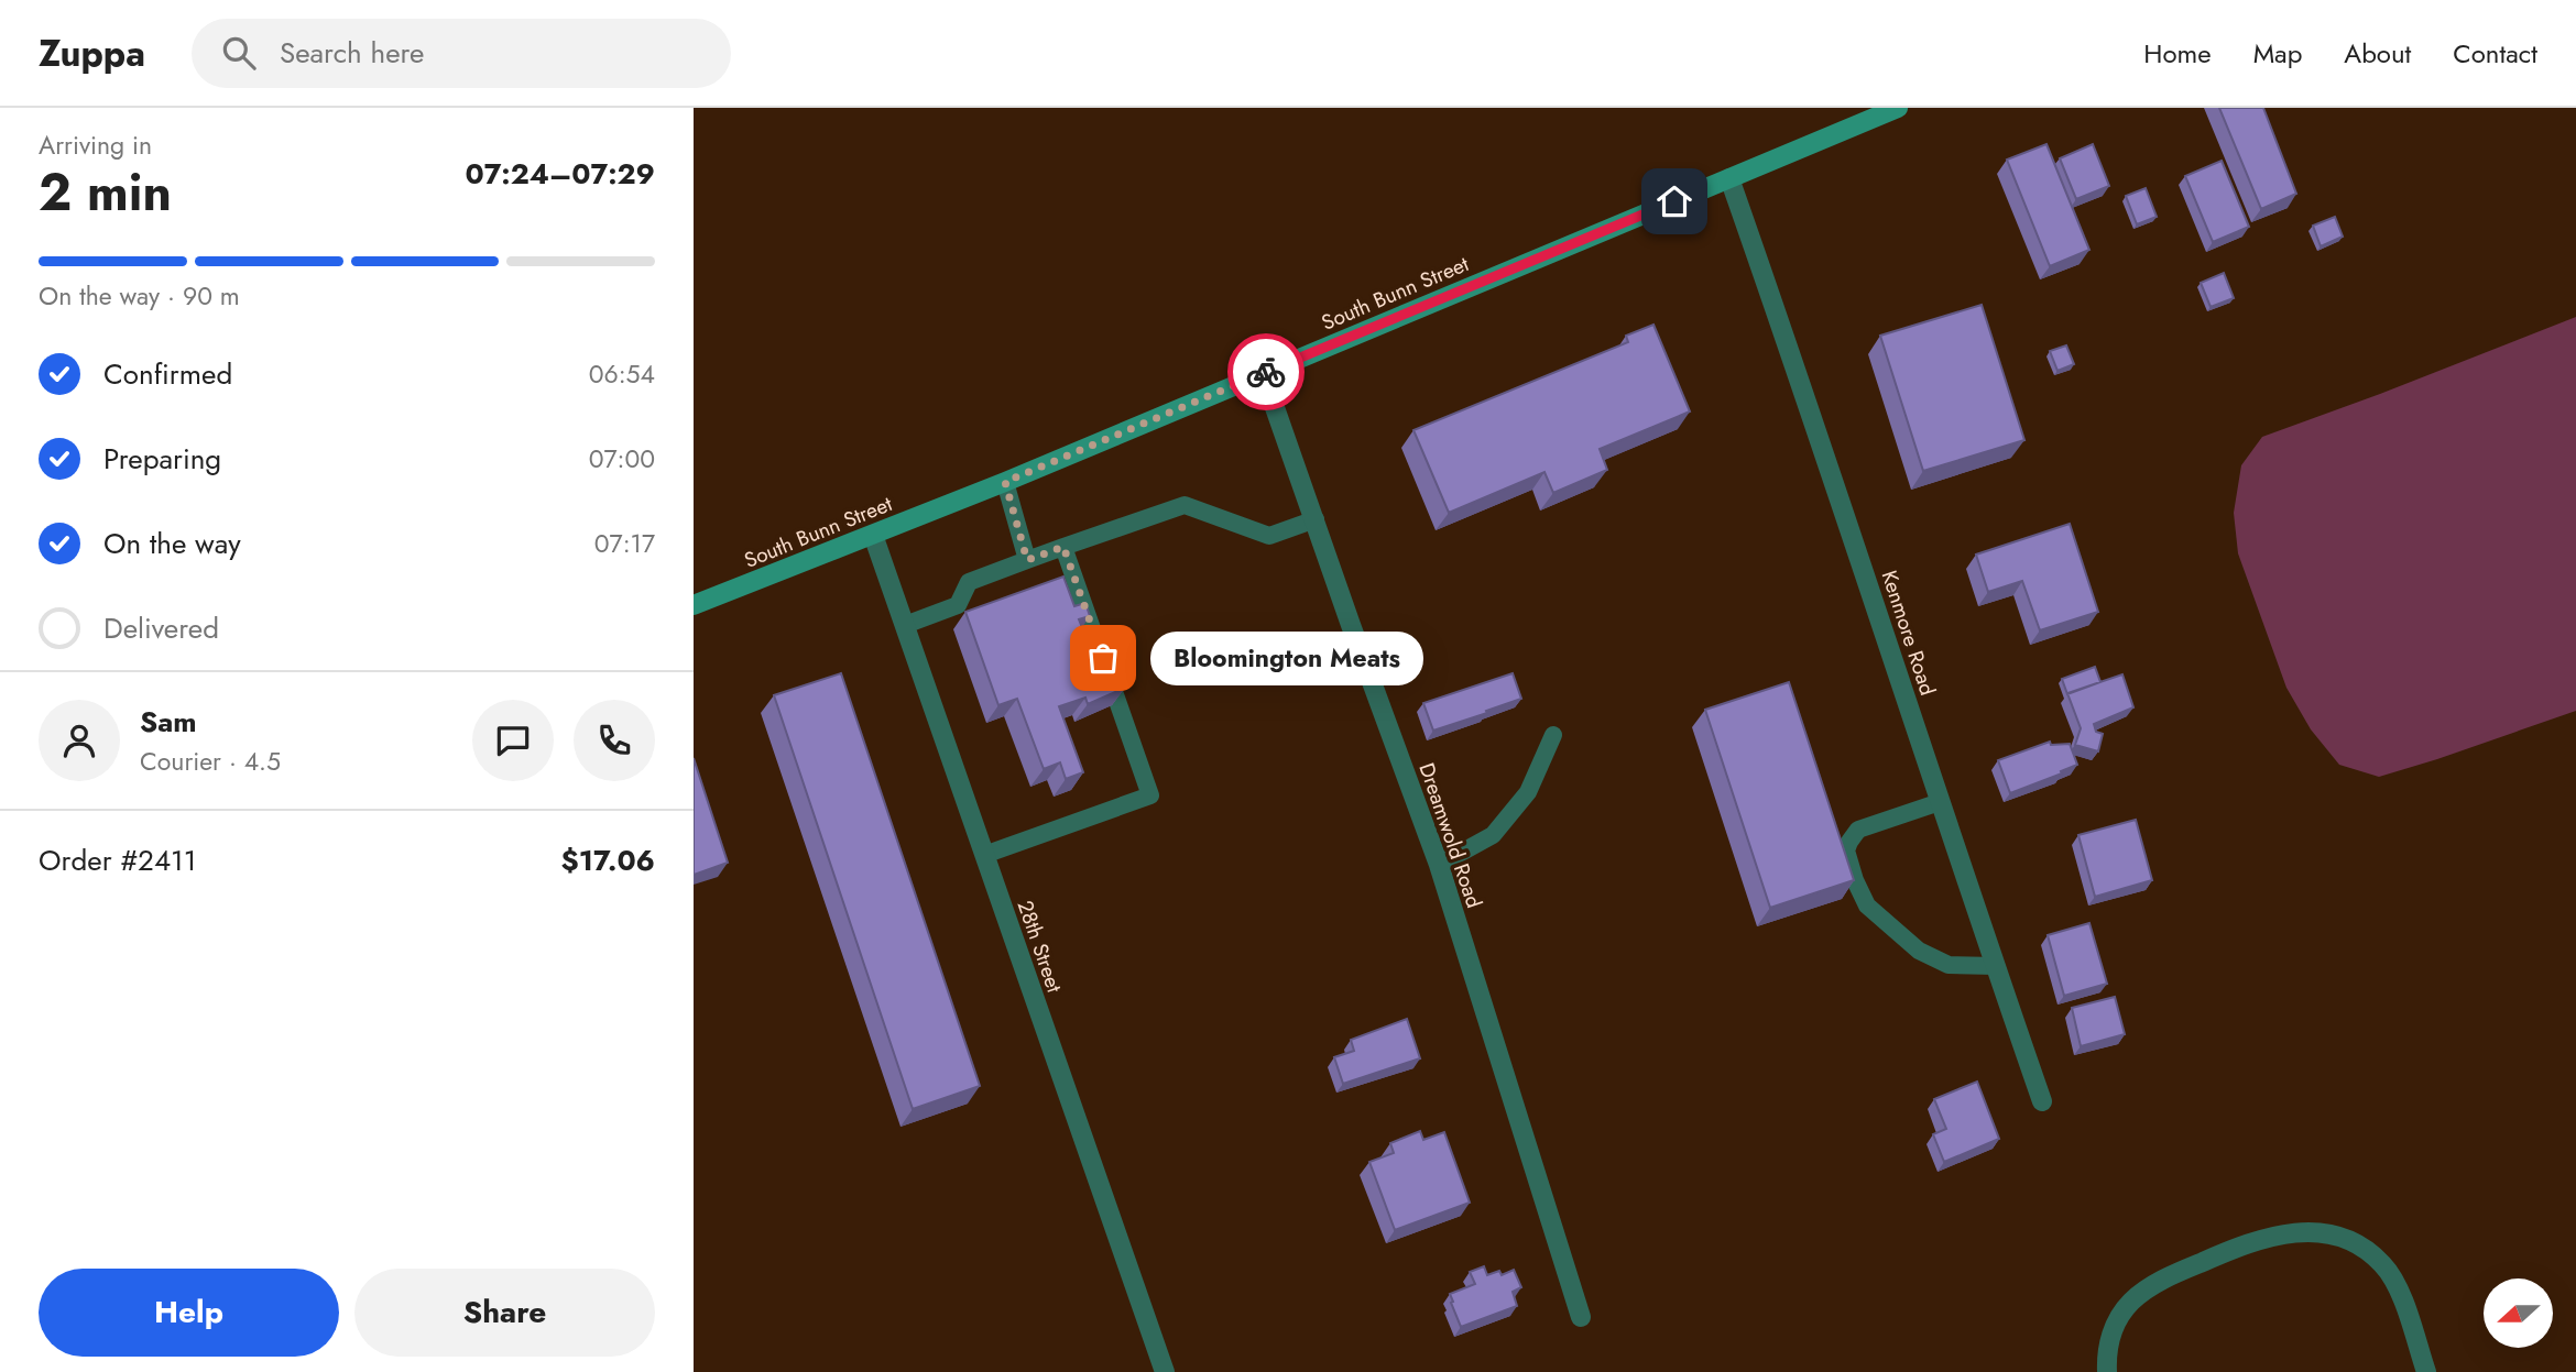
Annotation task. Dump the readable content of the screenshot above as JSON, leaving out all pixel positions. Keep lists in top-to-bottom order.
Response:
{
  "streets": {
    "street": [
      "South Bunn Street",
      "Kenmore Road",
      "Dreamwold Road",
      "28th Street"
    ]
  },
  "crossings": [
    ["South Bunn Street", "Kenmore Road"],
    ["South Bunn Street", "Dreamwold Road"],
    ["South Bunn Street", "28th Street"]
  ],
  "places": ["Bloomington Meats"],
  "north": "left",
  "page": {
    "header": "Zuppa",
    "search": "Search here",
    "nav": [
      "Home",
      "Map",
      "About",
      "Contact"
    ],
    "heading": ["2 min", "Arriving in", "07:24–07:29"],
    "panel": [
      "Sam",
      "Courier · 4.5",
      "Order #2411",
      "$17.06"
    ],
    "bar": "On the way · 90 m",
    "list": [
      ["Confirmed", "06:54"],
      ["Preparing", "07:00"],
      ["On the way", "07:17"],
      "Delivered"
    ],
    "bubble": "Bloomington Meats",
    "buttons": ["Help", "Share"]
  }
}
